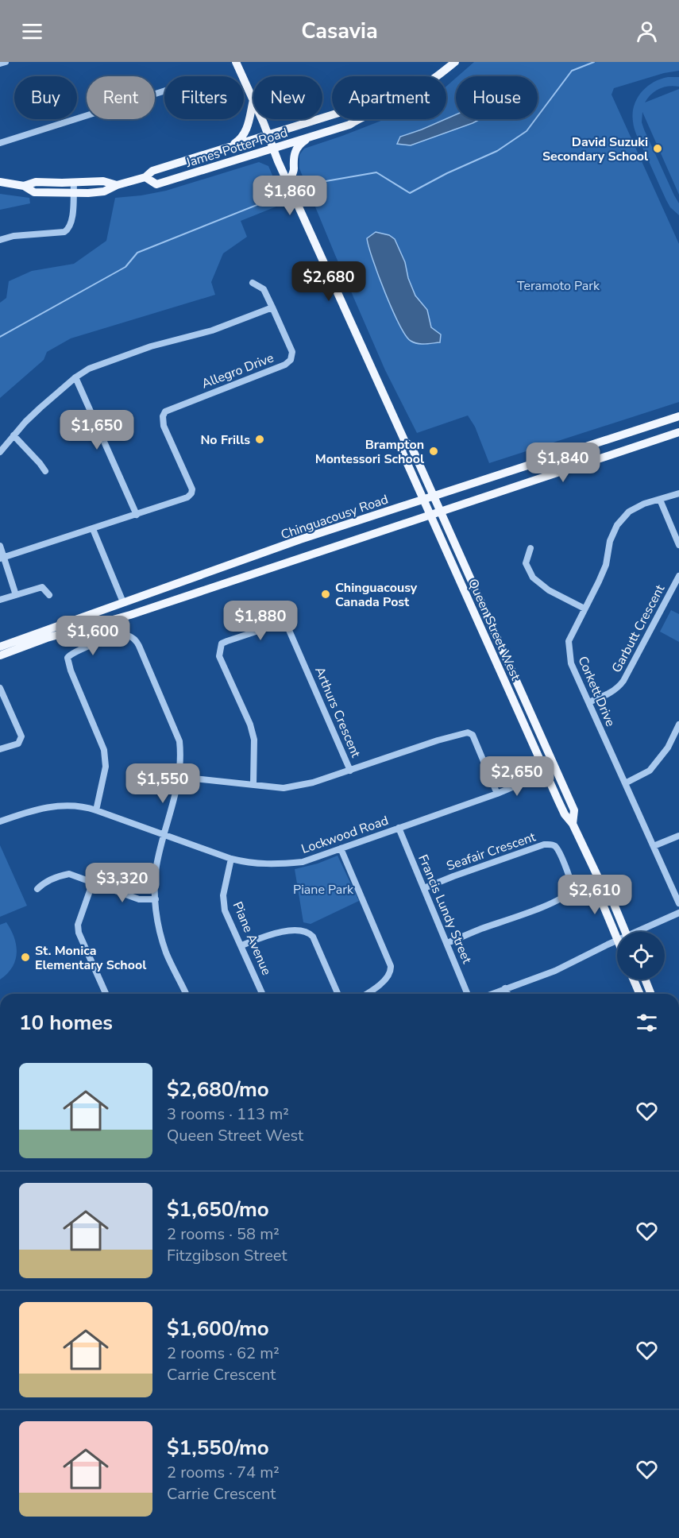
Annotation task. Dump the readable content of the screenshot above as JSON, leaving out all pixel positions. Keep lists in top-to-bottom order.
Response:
{
  "streets": {
    "main road": ["James Potter Road", "Chinguacousy Road", "Queen Street West"],
    "street": [
      "Allegro Drive",
      "Garbutt Crescent",
      "Corkett Drive",
      "Arthurs Crescent",
      "Lockwood Road",
      "Seafair Crescent",
      "Francis Lundy Street",
      "Piane Avenue"
    ]
  },
  "crossings": [
    ["James Potter Road", "Queen Street West"],
    ["Chinguacousy Road", "Queen Street West"],
    ["Garbutt Crescent", "Corkett Drive"],
    ["Lockwood Road", "Francis Lundy Street"],
    ["Lockwood Road", "Piane Avenue"],
    ["Seafair Crescent", "Francis Lundy Street"]
  ],
  "parks": ["Teramoto Park", "Piane Park"],
  "places": [
    "David Suzuki Secondary School",
    "No Frills",
    "Brampton Montessori School",
    "Chinguacousy Canada Post",
    "St. Monica Elementary School"
  ],
  "page": {
    "header": "Casavia",
    "chip": [
      "Buy",
      "Rent",
      "Filters",
      "New",
      "Apartment",
      "House"
    ],
    "price": [
      "$1,860",
      "$2,680",
      "$1,650",
      "$1,840",
      "$1,880",
      "$1,600",
      "$2,650",
      "$1,550",
      "$3,320",
      "$2,610"
    ],
    "heading": "10 homes",
    "list": [
      {
        "name": "$2,680/mo",
        "note": "3 rooms · 113 m² · Queen Street West"
      },
      {
        "name": "$1,650/mo",
        "note": "2 rooms · 58 m² · Fitzgibson Street"
      },
      {
        "name": "$1,600/mo",
        "note": "2 rooms · 62 m² · Carrie Crescent"
      },
      {
        "name": "$1,550/mo",
        "note": "2 rooms · 74 m² · Carrie Crescent"
      }
    ]
  }
}
